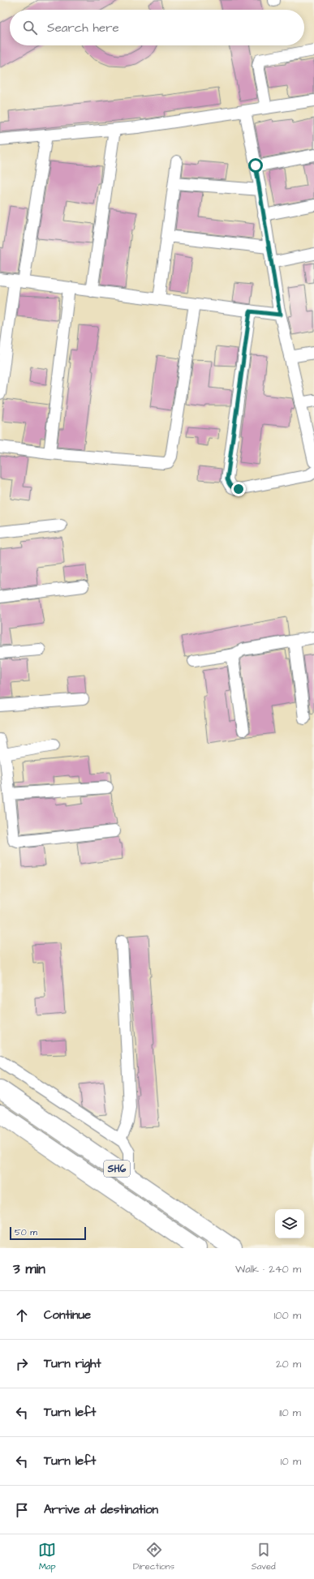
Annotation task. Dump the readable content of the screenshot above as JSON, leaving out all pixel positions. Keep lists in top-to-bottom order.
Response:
{
  "streets": {
    "main road": ["SH6"]
  },
  "scale_bar": "50 m",
  "page": {
    "search": "Search here",
    "scale": "50 m",
    "heading": ["3 min", "Walk · 240 m"],
    "list": [
      ["Continue", "100 m"],
      ["Turn right", "20 m"],
      ["Turn left", "110 m"],
      ["Turn left", "10 m"],
      "Arrive at destination"
    ],
    "nav": ["Map", "Directions", "Saved"]
  }
}
